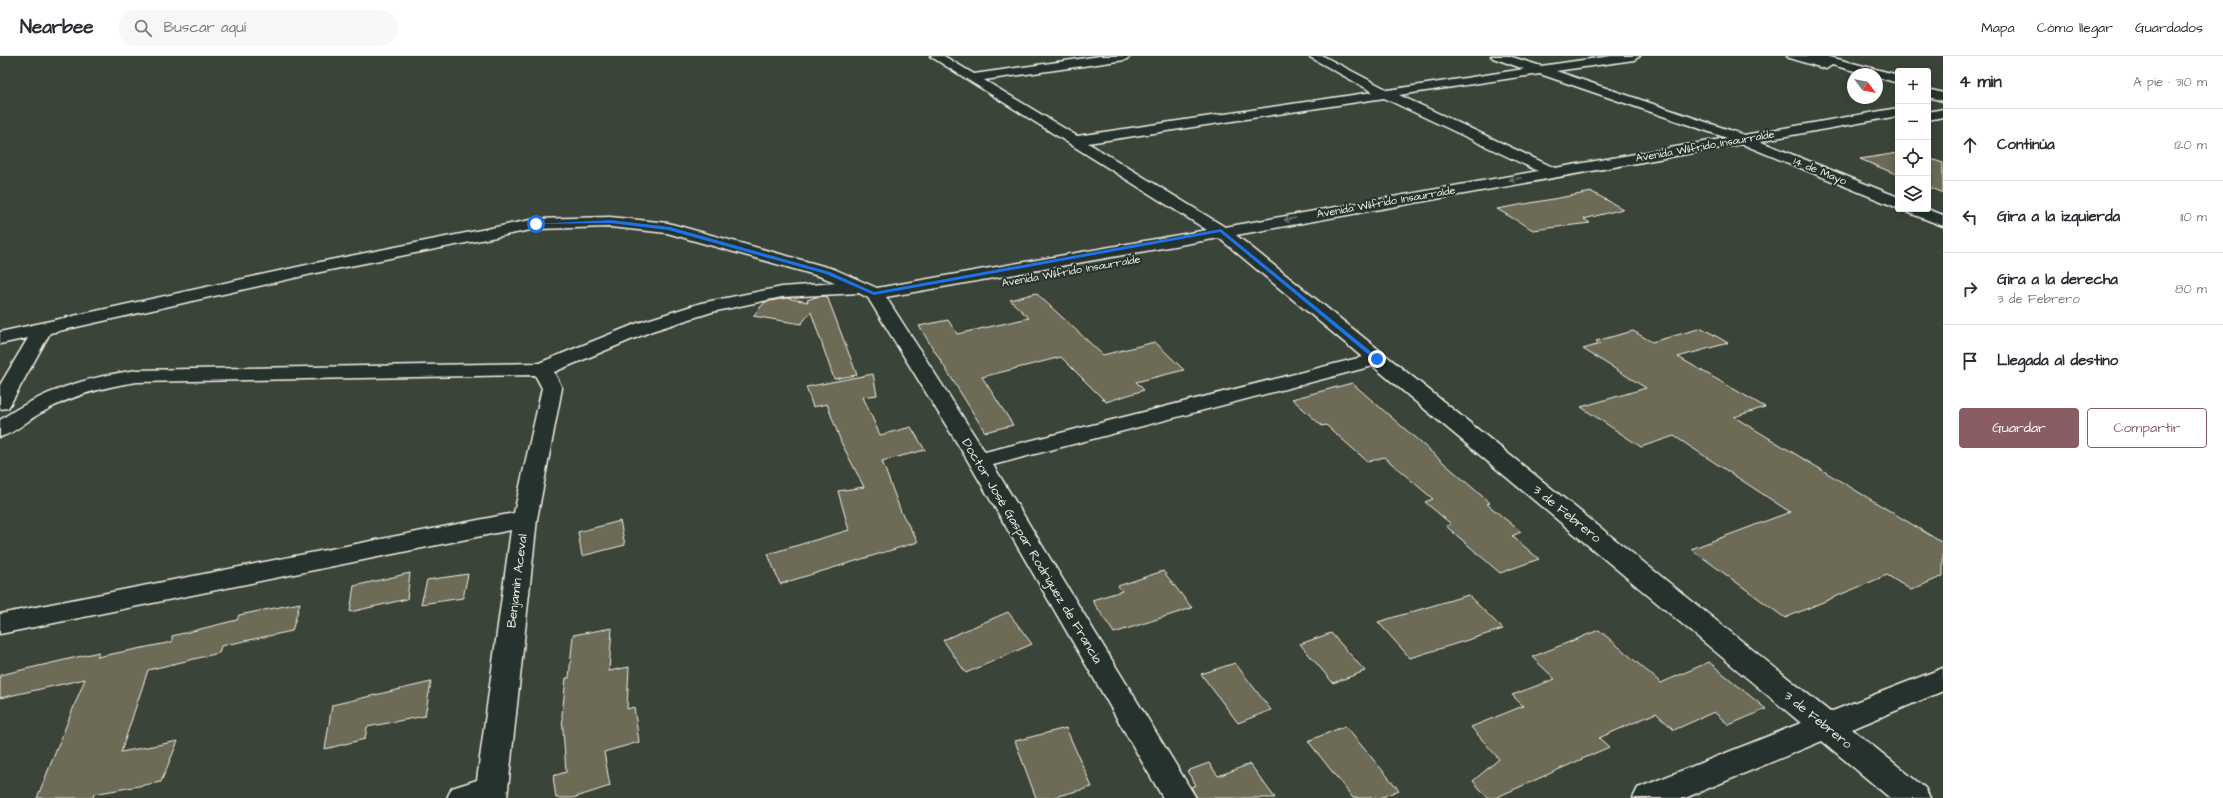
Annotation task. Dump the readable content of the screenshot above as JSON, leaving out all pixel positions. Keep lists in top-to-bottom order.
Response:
{
  "streets": {
    "street": [
      "Avenida Wilfrido Insaurralde",
      "14 de Mayo",
      "3 de Febrero",
      "Doctor José Gaspar Rodriguez de Francia",
      "Benjamín Aceval"
    ]
  },
  "crossings": [
    ["Avenida Wilfrido Insaurralde", "14 de Mayo"],
    ["Avenida Wilfrido Insaurralde", "3 de Febrero"],
    ["Avenida Wilfrido Insaurralde", "Doctor José Gaspar Rodriguez de Francia"],
    ["Avenida Wilfrido Insaurralde", "Benjamín Aceval"]
  ],
  "north": "bottom right",
  "page": {
    "header": "Nearbee",
    "search": "Buscar aquí",
    "nav": ["Mapa", "Cómo llegar", "Guardados"],
    "heading": ["4 min", "A pie · 310 m"],
    "map_buttons": ["+", "−"],
    "list": [
      ["Continúa", "120 m"],
      ["Gira a la izquierda", "110 m"],
      ["Gira a la derecha", "3 de Febrero", "80 m"],
      "Llegada al destino"
    ],
    "buttons": ["Guardar", "Compartir"]
  }
}
